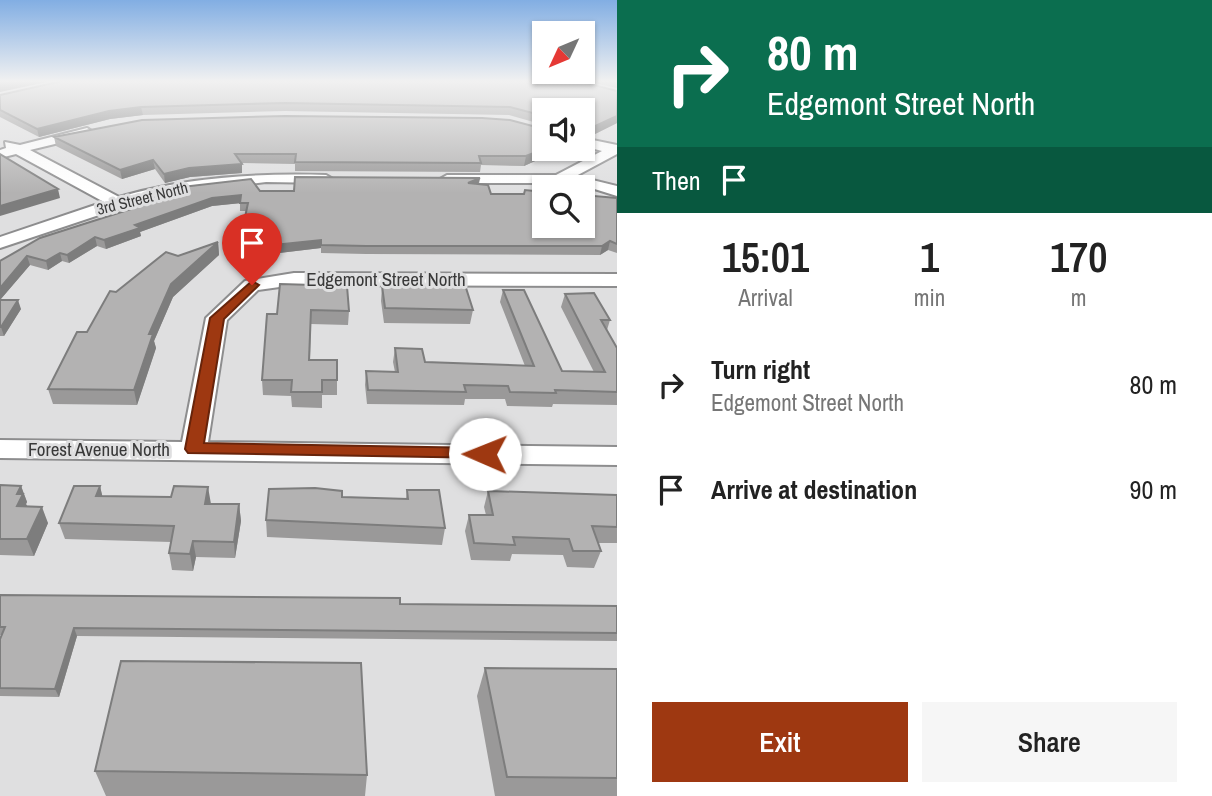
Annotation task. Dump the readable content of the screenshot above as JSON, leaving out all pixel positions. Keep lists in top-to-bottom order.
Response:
{
  "streets": {
    "street": ["3rd Street North", "Edgemont Street North", "Forest Avenue North"]
  },
  "crossings": [
    ["Edgemont Street North", "Forest Avenue North"]
  ],
  "north": "bottom left",
  "page": {
    "turn": ["80 m", "Edgemont Street North"],
    "then": "Then",
    "eta": [
      "15:01",
      "Arrival",
      "1",
      "min",
      "170",
      "m"
    ],
    "list": [
      {
        "name": "Turn right",
        "note": "Edgemont Street North",
        "value": "80 m"
      },
      {
        "name": "Arrive at destination",
        "value": "90 m"
      }
    ],
    "buttons": ["Exit", "Share"]
  }
}
